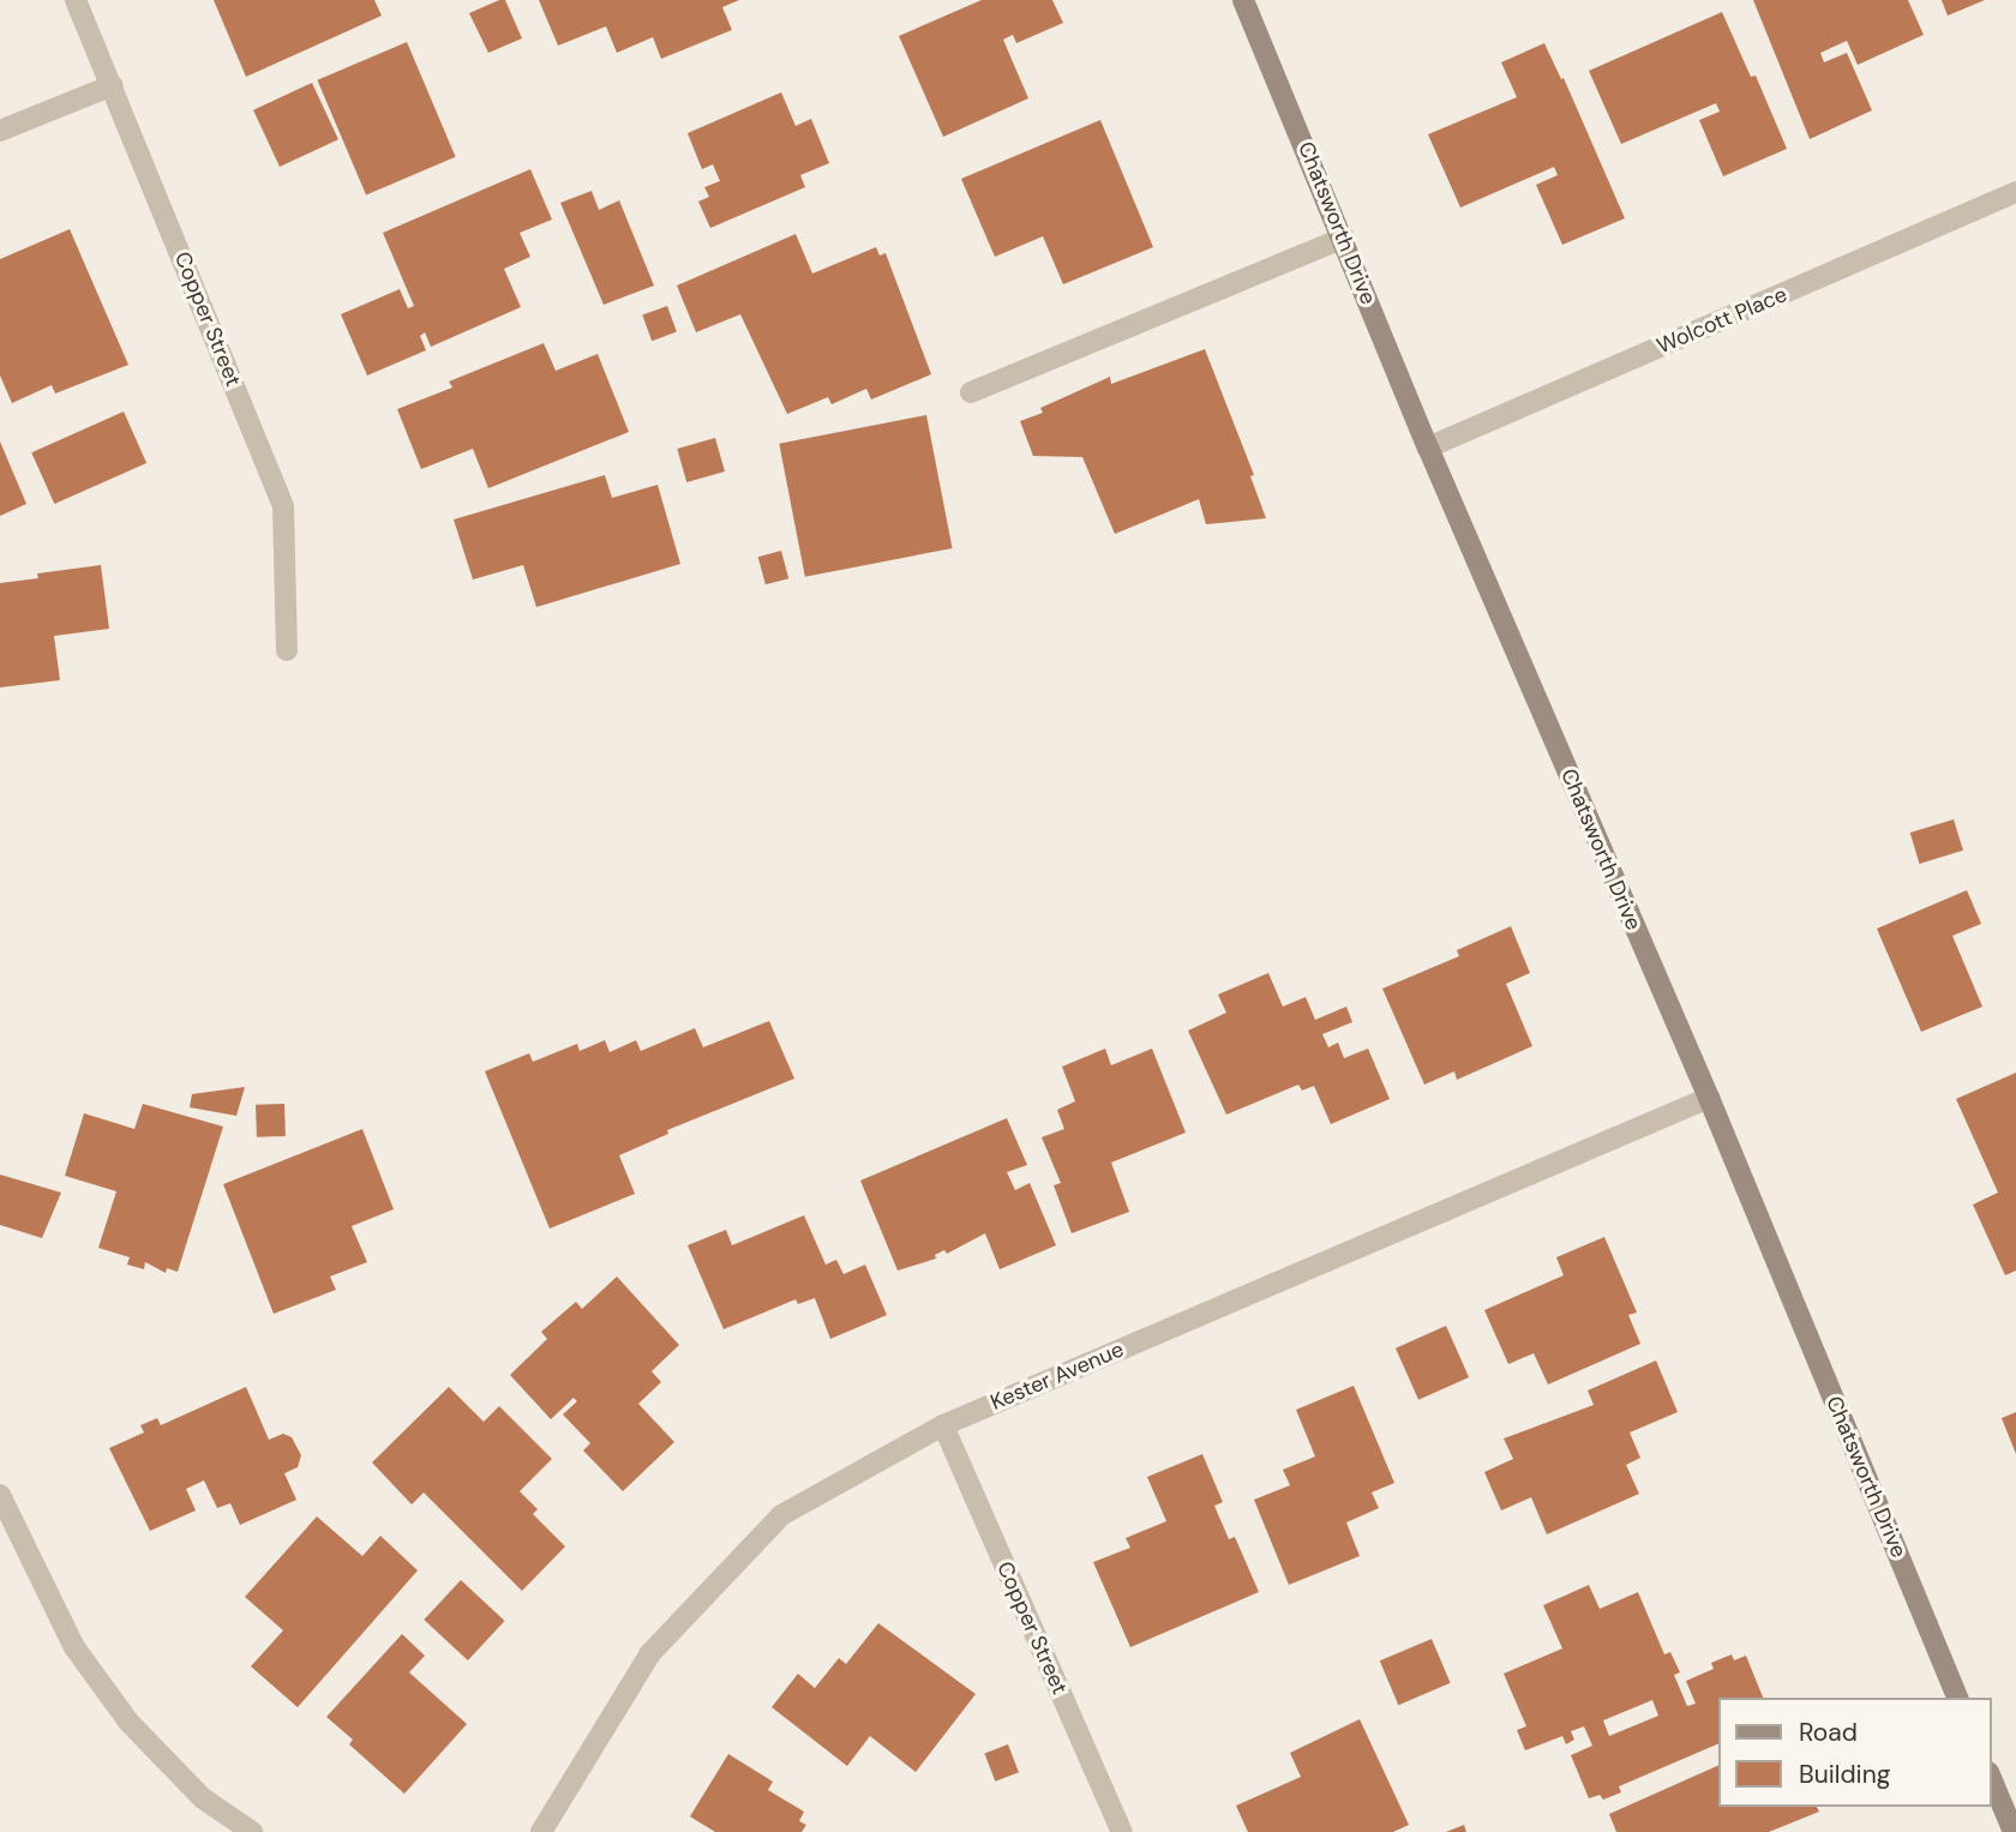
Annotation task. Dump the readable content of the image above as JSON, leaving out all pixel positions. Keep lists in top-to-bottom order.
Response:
{
  "streets": {
    "main road": ["Chatsworth Drive"],
    "street": ["Copper Street", "Wolcott Place", "Kester Avenue"]
  },
  "crossings": [
    ["Chatsworth Drive", "Wolcott Place"],
    ["Chatsworth Drive", "Kester Avenue"],
    ["Copper Street", "Kester Avenue"]
  ],
  "legend": ["Road", "Building"]
}
